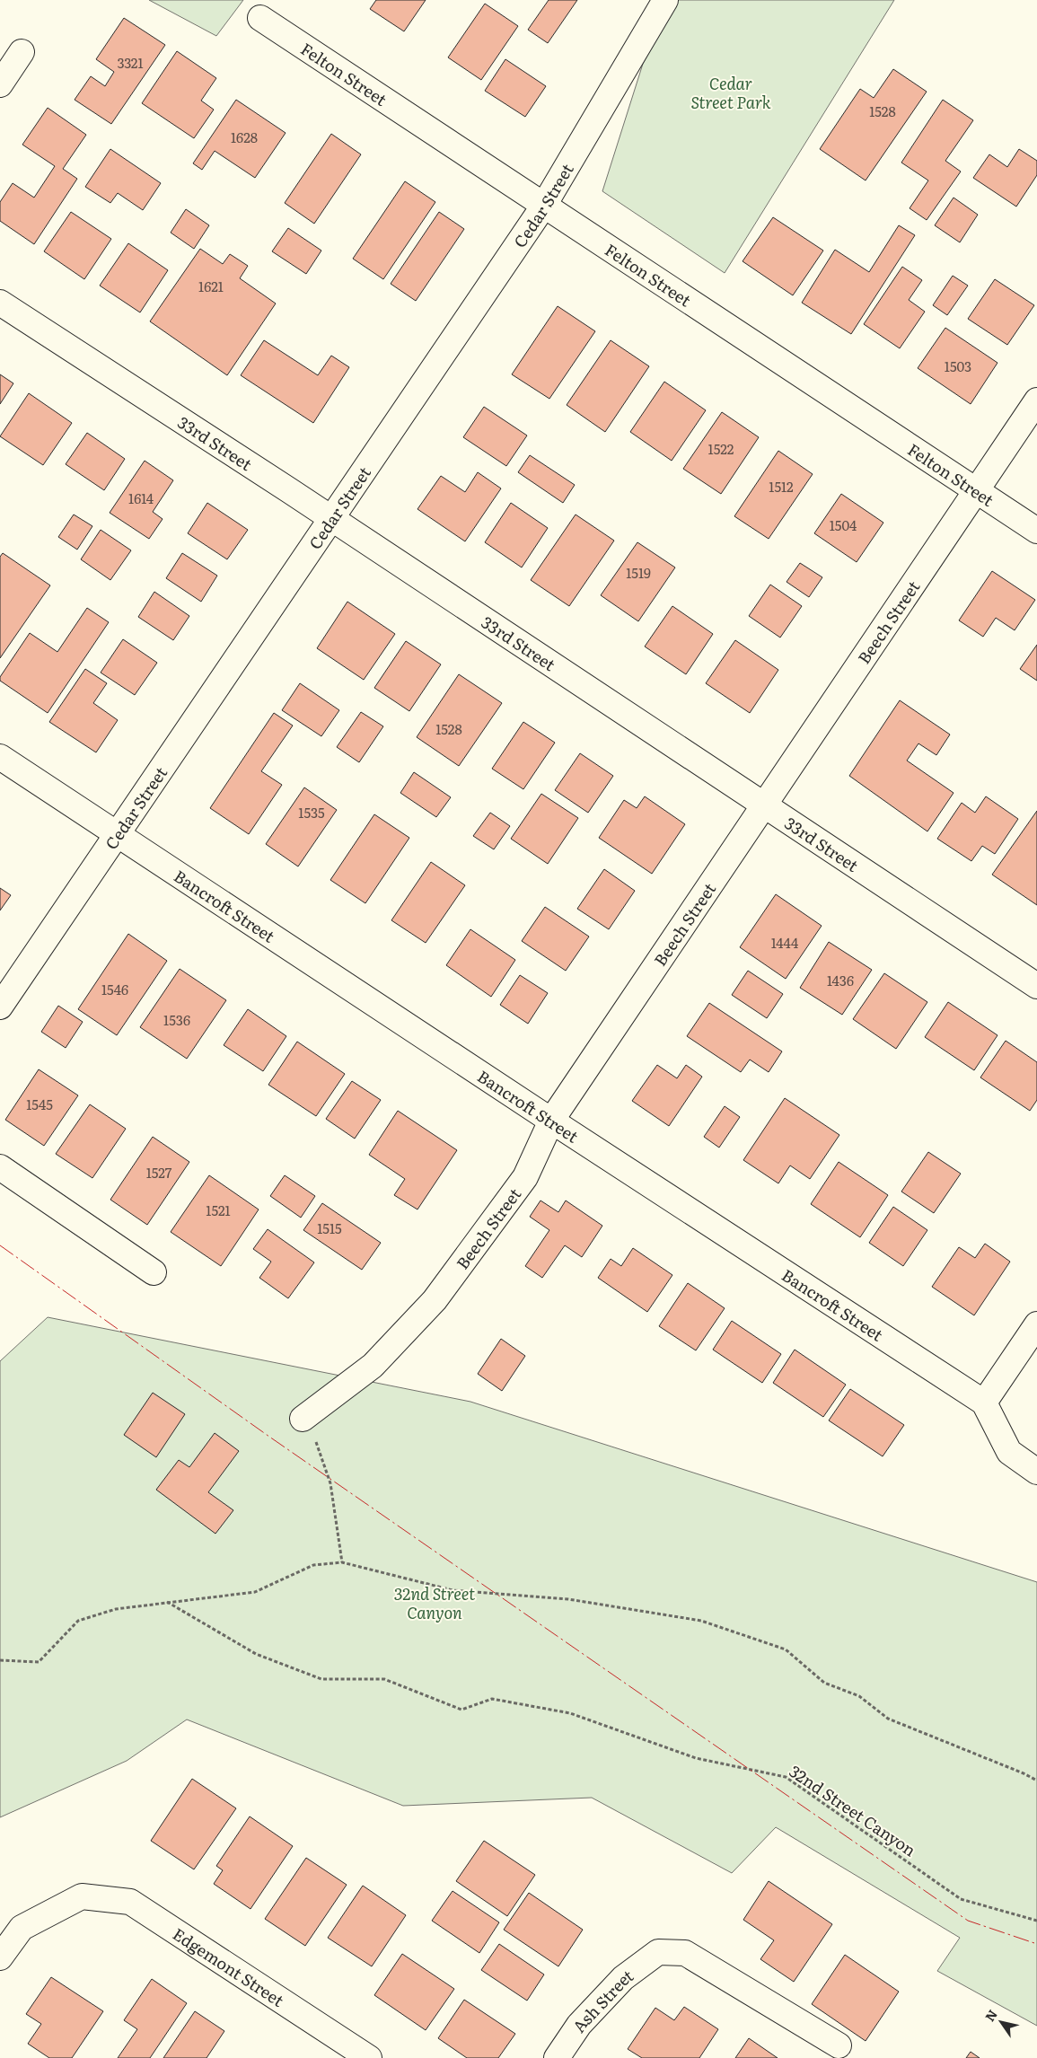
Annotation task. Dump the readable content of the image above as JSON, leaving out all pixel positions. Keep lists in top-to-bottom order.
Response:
{
  "streets": {
    "street": [
      "Felton Street",
      "Cedar Street",
      "33rd Street",
      "Beech Street",
      "Bancroft Street",
      "Edgemont Street",
      "Ash Street"
    ],
    "path": ["32nd Street Canyon"]
  },
  "crossings": [
    ["Felton Street", "Cedar Street"],
    ["Felton Street", "Beech Street"],
    ["Cedar Street", "33rd Street"],
    ["Cedar Street", "Bancroft Street"],
    ["33rd Street", "Beech Street"],
    ["Beech Street", "Bancroft Street"]
  ],
  "parks": ["Cedar Street Park", "32nd Street Canyon"],
  "house_numbers": [
    "3321",
    "1528",
    "1628",
    "1621",
    "1503",
    "1522",
    "1512",
    "1614",
    "1504",
    "1519",
    "1528",
    "1535",
    "1444",
    "1436",
    "1546",
    "1536",
    "1545",
    "1527",
    "1521",
    "1515"
  ],
  "north": "top left"
}
